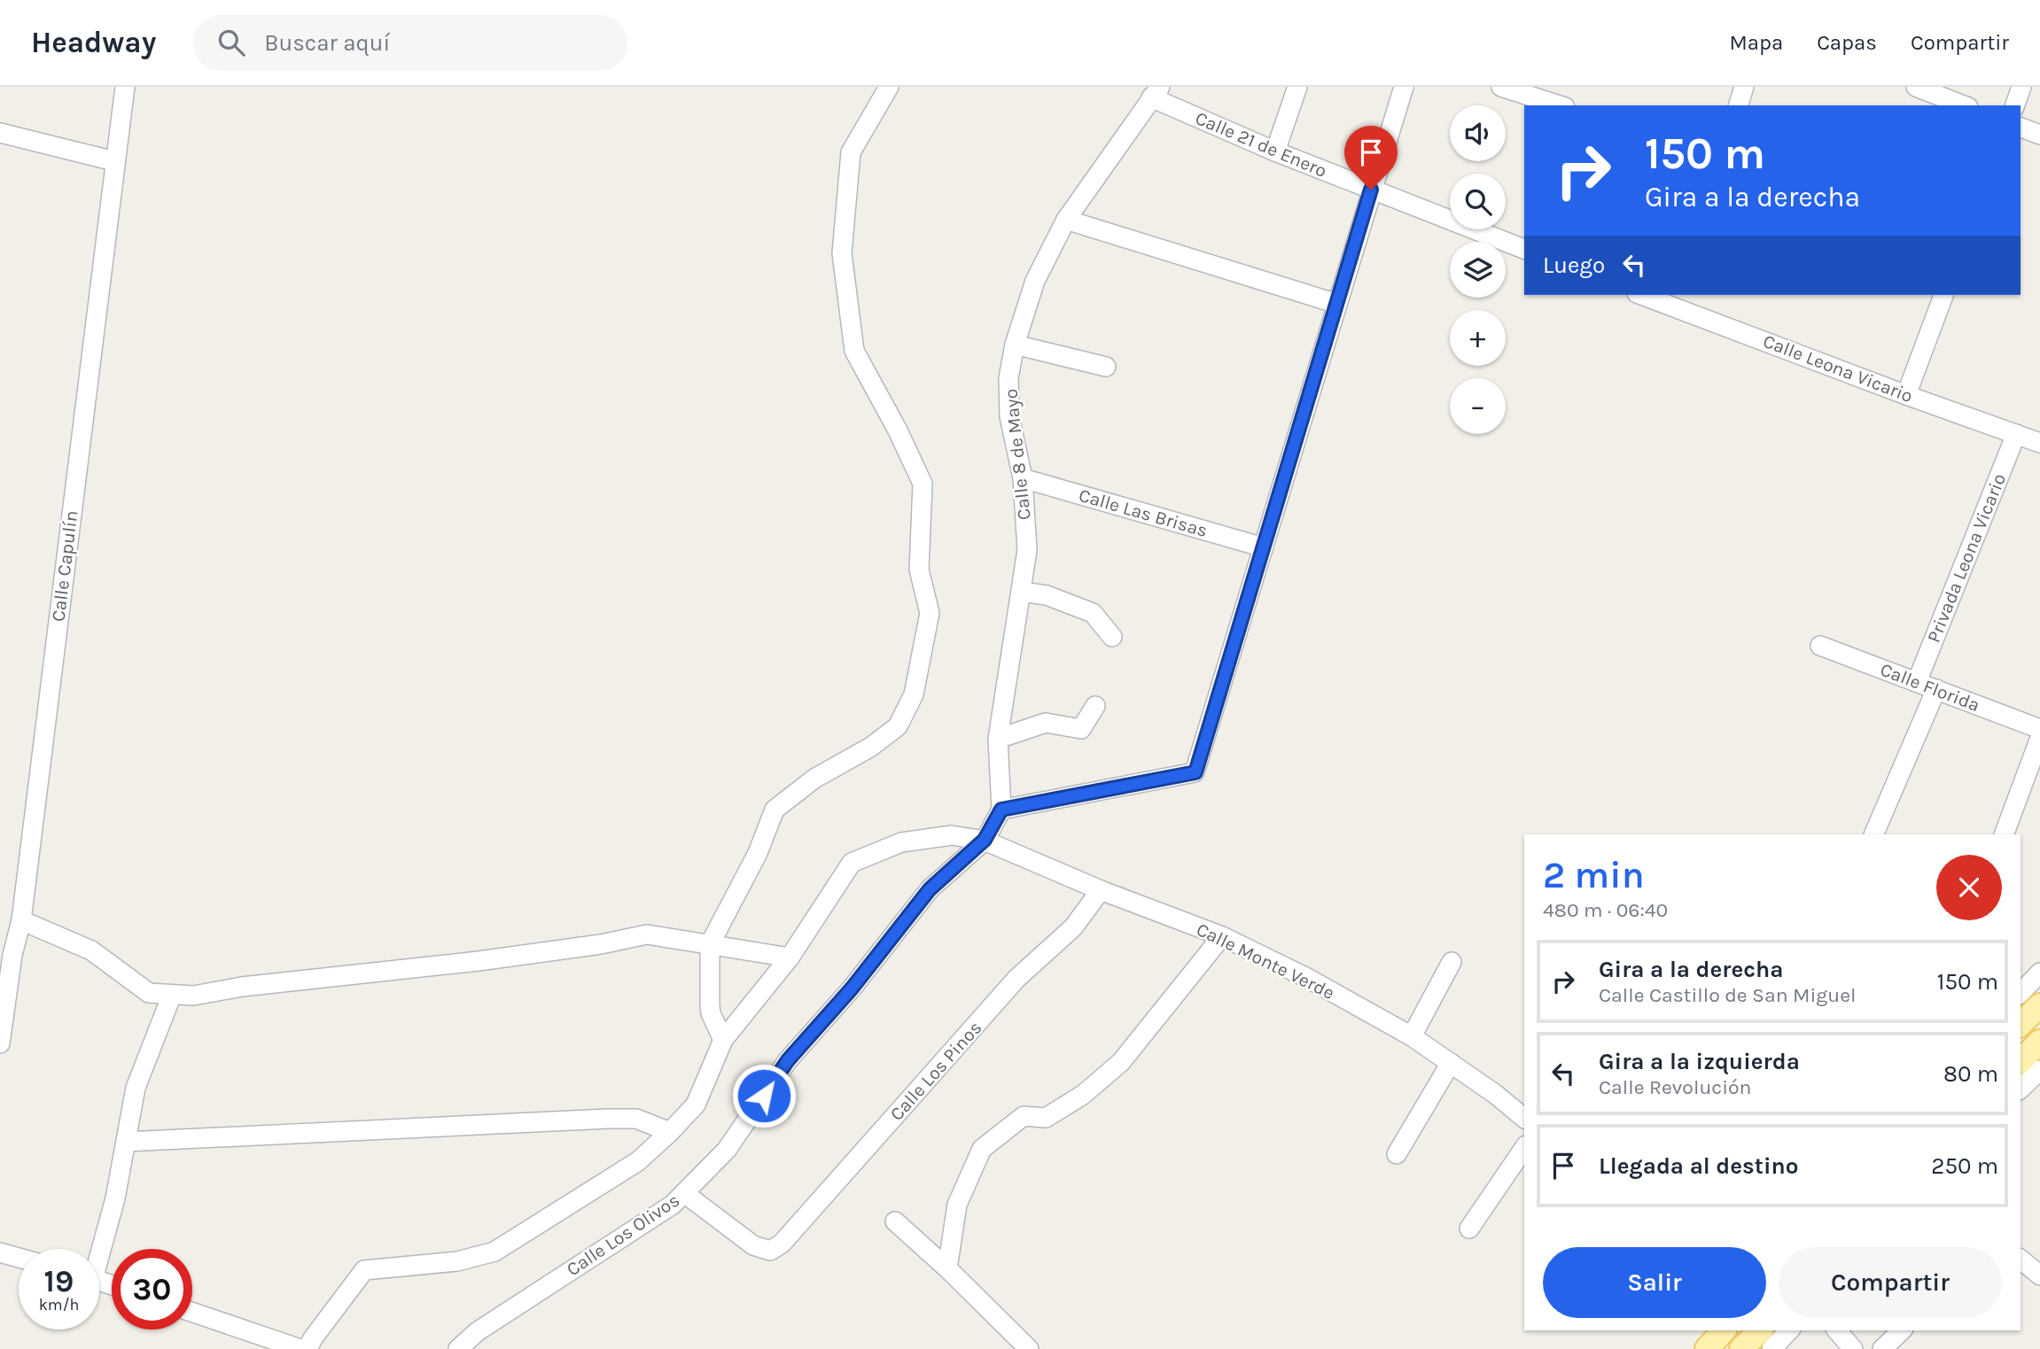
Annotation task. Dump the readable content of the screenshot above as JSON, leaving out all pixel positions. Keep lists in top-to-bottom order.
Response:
{
  "streets": {
    "street": [
      "Calle 21 de Enero",
      "Calle Leona Vicario",
      "Calle 8 de Mayo",
      "Calle Las Brisas",
      "Privada Leona Vicario",
      "Calle Capulín",
      "Calle Florida",
      "Calle Monte Verde",
      "Calle Los Pinos",
      "Calle Los Olivos"
    ]
  },
  "crossings": [
    ["Calle 21 de Enero", "Calle 8 de Mayo"],
    ["Calle Leona Vicario", "Privada Leona Vicario"],
    ["Calle 8 de Mayo", "Calle Las Brisas"],
    ["Calle 8 de Mayo", "Calle Los Olivos"],
    ["Privada Leona Vicario", "Calle Florida"],
    ["Calle Monte Verde", "Calle Los Pinos"],
    ["Calle Monte Verde", "Calle Los Olivos"],
    ["Calle Los Pinos", "Calle Los Olivos"]
  ],
  "page": {
    "header": "Headway",
    "search": "Buscar aquí",
    "nav": ["Mapa", "Capas", "Compartir"],
    "map_buttons": ["+", "−"],
    "turn": ["150 m", "Gira a la derecha"],
    "then": "Luego",
    "heading": ["2 min", "480 m · 06:40"],
    "list": [
      {
        "name": "Gira a la derecha",
        "note": "Calle Castillo de San Miguel",
        "value": "150 m"
      },
      {
        "name": "Gira a la izquierda",
        "note": "Calle Revolución",
        "value": "80 m"
      },
      {
        "name": "Llegada al destino",
        "value": "250 m"
      }
    ],
    "buttons": ["Salir", "Compartir"],
    "speed": "19 km/h",
    "limit": "30"
  }
}
